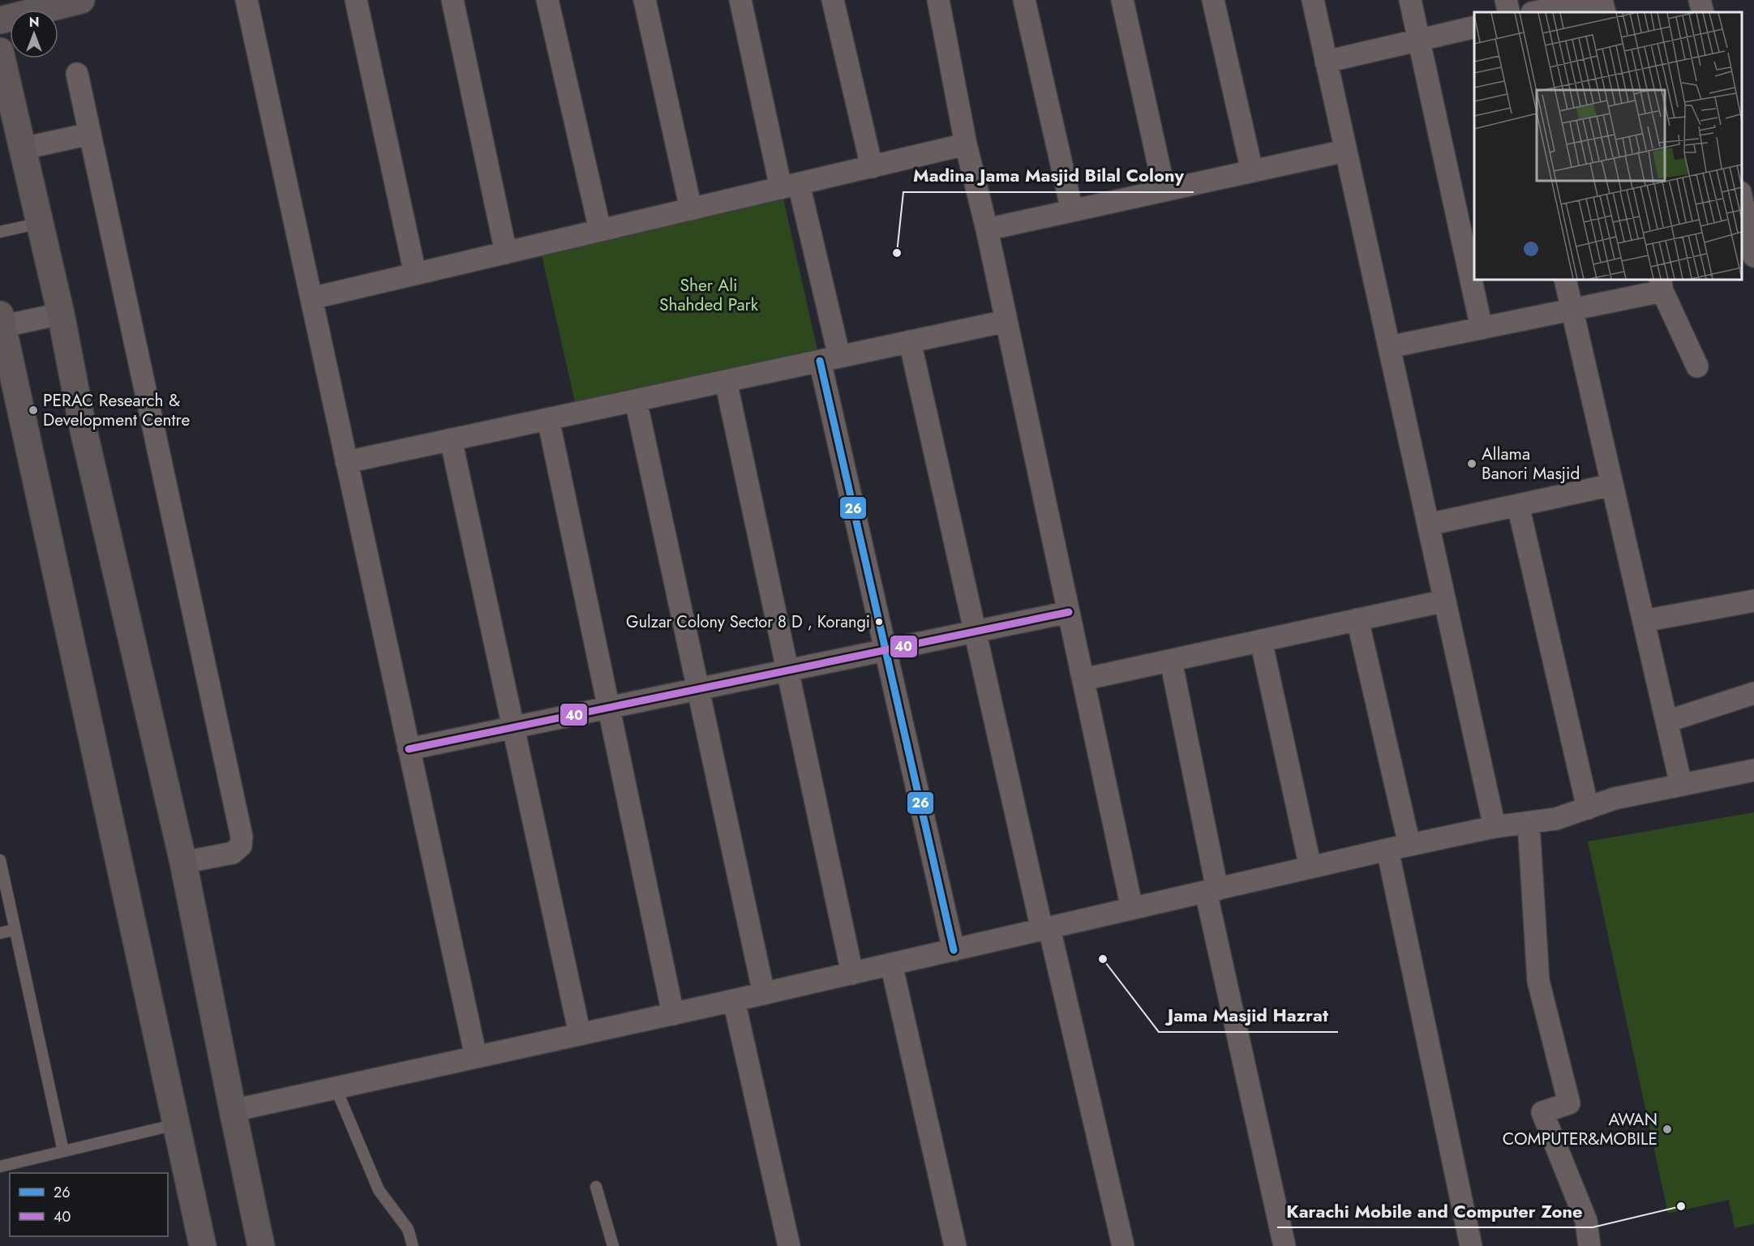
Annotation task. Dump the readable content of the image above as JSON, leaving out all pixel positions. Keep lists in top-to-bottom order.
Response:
{
  "parks": ["Sher Ali Shahded Park"],
  "places": [
    "Madina Jama Masjid Bilal Colony",
    "PERAC Research & Development Centre",
    "Allama Banori Masjid",
    "Gulzar Colony Sector 8 D , Korangi",
    "Jama Masjid Hazrat",
    "AWAN COMPUTER&MOBILE",
    "Karachi Mobile and Computer Zone"
  ],
  "lines": ["transit line 26", "transit line 40"],
  "legend": ["26", "40"],
  "north": "top"
}
